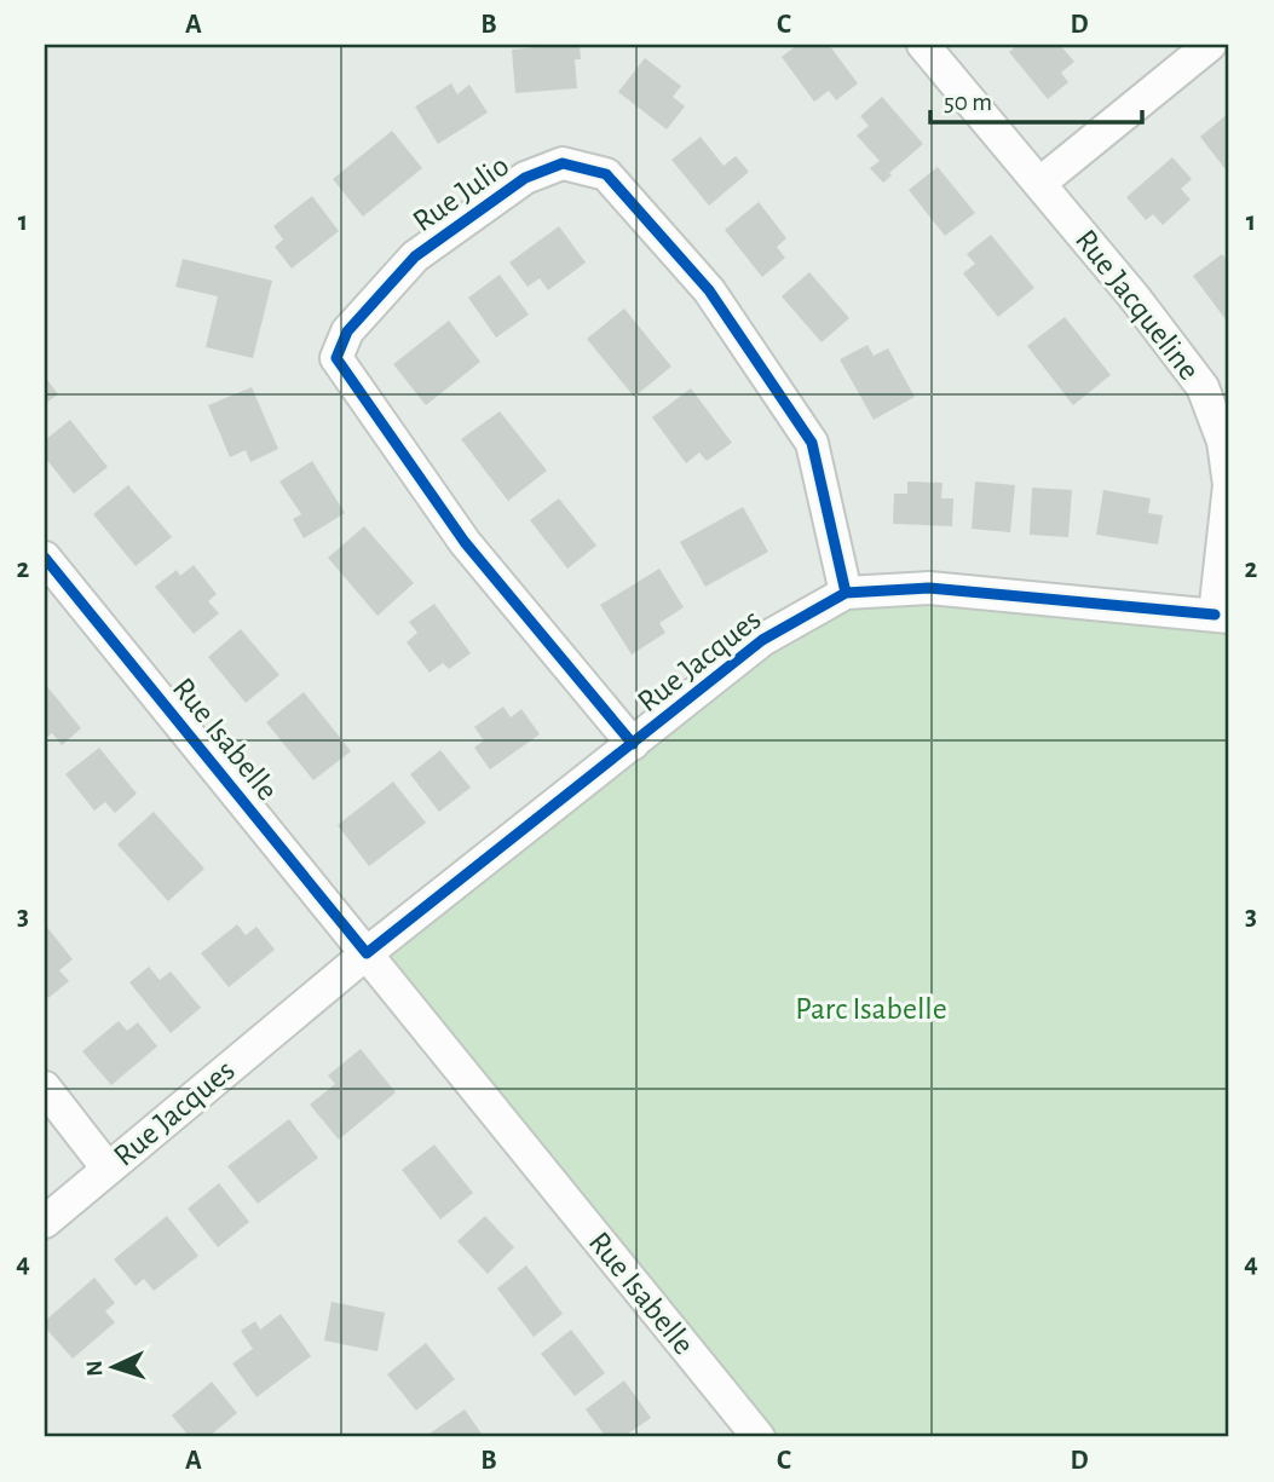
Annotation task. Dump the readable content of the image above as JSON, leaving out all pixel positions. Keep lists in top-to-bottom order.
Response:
{
  "streets": {
    "street": [
      "Rue Julio",
      "Rue Jacqueline",
      "Rue Jacques",
      "Rue Isabelle"
    ]
  },
  "crossings": [
    ["Rue Julio", "Rue Jacques"],
    ["Rue Jacqueline", "Rue Jacques"],
    ["Rue Jacques", "Rue Isabelle"]
  ],
  "parks": ["Parc Isabelle"],
  "scale_bar": "50 m",
  "north": "left",
  "grid": {
    "columns": [
      "A",
      "B",
      "C",
      "D"
    ],
    "rows": [
      "1",
      "2",
      "3",
      "4"
    ]
  }
}
